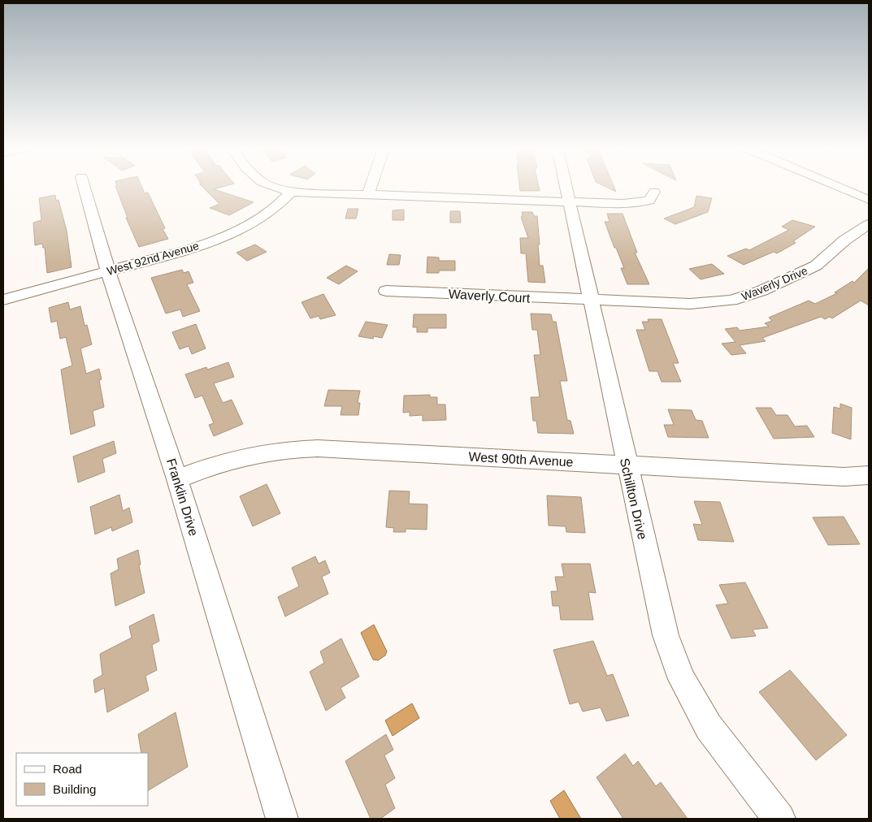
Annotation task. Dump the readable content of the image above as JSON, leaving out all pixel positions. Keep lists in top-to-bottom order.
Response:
{
  "streets": {
    "street": [
      "West 92nd Avenue",
      "Waverly Drive",
      "Waverly Court",
      "West 90th Avenue",
      "Franklin Drive",
      "Schillton Drive"
    ]
  },
  "crossings": [
    ["West 92nd Avenue", "Franklin Drive"],
    ["Waverly Drive", "Waverly Court"],
    ["Waverly Drive", "Schillton Drive"],
    ["Waverly Court", "Schillton Drive"],
    ["West 90th Avenue", "Franklin Drive"],
    ["West 90th Avenue", "Schillton Drive"]
  ],
  "legend": ["Road", "Building"]
}
